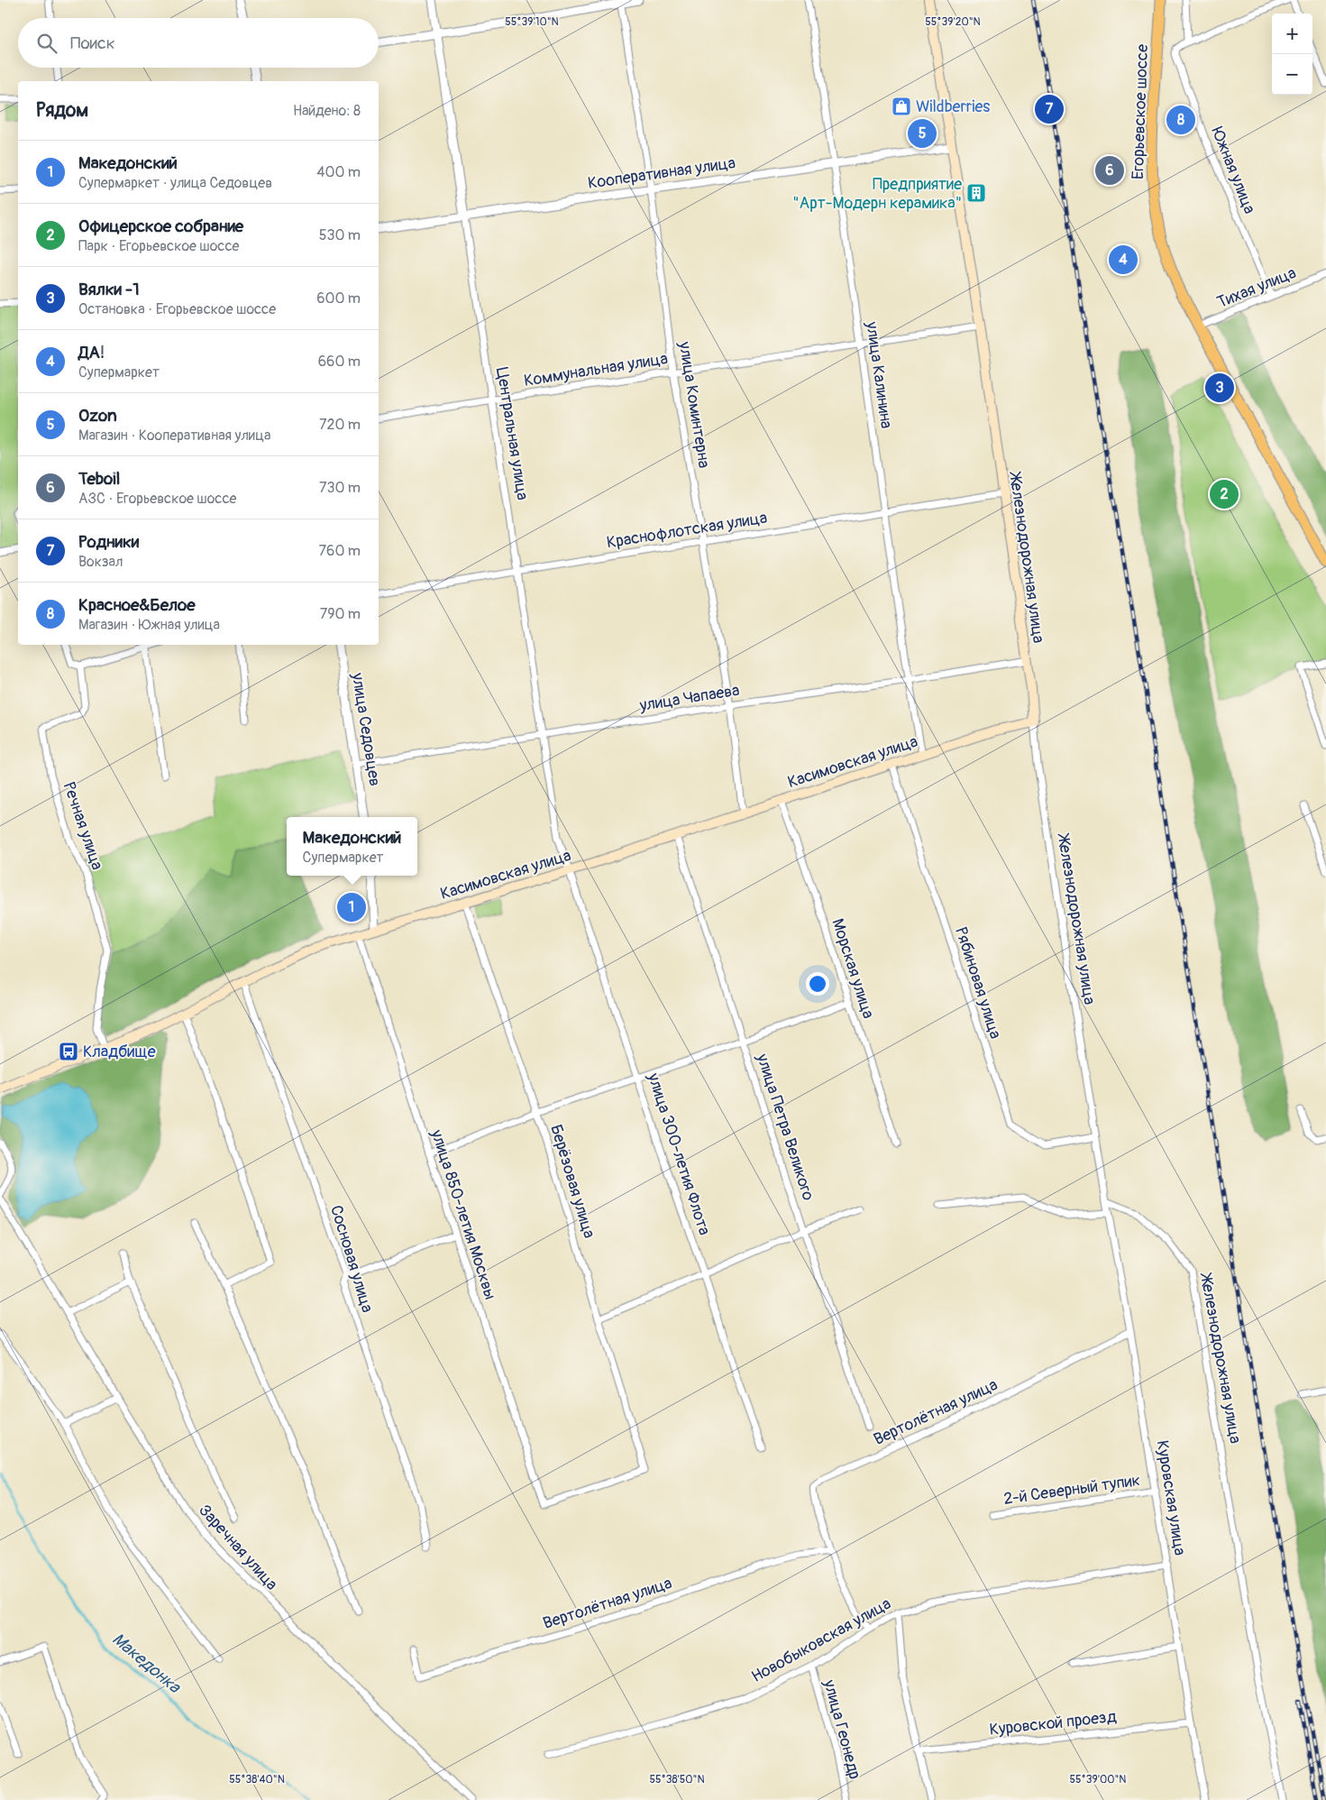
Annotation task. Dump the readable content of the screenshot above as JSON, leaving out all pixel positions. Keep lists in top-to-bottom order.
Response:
{
  "streets": {
    "main road": ["Егорьевское шоссе", "Железнодорожная улица", "Касимовская улица"],
    "street": [
      "Южная улица",
      "Кооперативная улица",
      "Тихая улица",
      "Коммунальная улица",
      "улица Калинина",
      "улица Коминтерна",
      "Центральная улица",
      "Краснофлотская улица",
      "улица Чапаева",
      "улица Седовцев",
      "Речная улица",
      "Морская улица",
      "Рябиновая улица",
      "улица Петра Великого",
      "улица 300-летия Флота",
      "Берёзовая улица",
      "улица 850-летия Москвы",
      "Сосновая улица",
      "Вертолётная улица",
      "2-й Северный тупик",
      "Куровская улица",
      "Заречная улица",
      "Новобыковская улица",
      "Куровской проезд",
      "улица Геонедр"
    ]
  },
  "crossings": [
    ["Егорьевское шоссе", "Тихая улица"],
    ["Южная улица", "Тихая улица"],
    ["Кооперативная улица", "улица Калинина"],
    ["Кооперативная улица", "улица Коминтерна"],
    ["Кооперативная улица", "Центральная улица"],
    ["Кооперативная улица", "Железнодорожная улица"],
    ["Коммунальная улица", "улица Калинина"],
    ["Коммунальная улица", "улица Коминтерна"],
    ["Коммунальная улица", "Центральная улица"],
    ["Коммунальная улица", "Железнодорожная улица"],
    ["улица Калинина", "Краснофлотская улица"],
    ["улица Калинина", "улица Чапаева"],
    ["улица Калинина", "Касимовская улица"],
    ["улица Коминтерна", "Краснофлотская улица"],
    ["улица Коминтерна", "улица Чапаева"],
    ["улица Коминтерна", "Касимовская улица"],
    ["Центральная улица", "Краснофлотская улица"],
    ["Центральная улица", "улица Чапаева"],
    ["Центральная улица", "Касимовская улица"],
    ["Центральная улица", "улица 300-летия Флота"],
    ["Краснофлотская улица", "Железнодорожная улица"],
    ["Железнодорожная улица", "улица Чапаева"],
    ["Железнодорожная улица", "Касимовская улица"],
    ["Железнодорожная улица", "Рябиновая улица"],
    ["Железнодорожная улица", "Куровская улица"],
    ["улица Чапаева", "улица Седовцев"],
    ["Касимовская улица", "Речная улица"],
    ["Касимовская улица", "Морская улица"],
    ["Касимовская улица", "Рябиновая улица"],
    ["Касимовская улица", "улица Петра Великого"],
    ["Касимовская улица", "улица 300-летия Флота"],
    ["Касимовская улица", "Берёзовая улица"],
    ["Касимовская улица", "улица 850-летия Москвы"],
    ["Касимовская улица", "Сосновая улица"],
    ["Берёзовая улица", "улица 850-летия Москвы"],
    ["Вертолётная улица", "Куровская улица"],
    ["Вертолётная улица", "Новобыковская улица"],
    ["2-й Северный тупик", "Куровская улица"],
    ["Куровская улица", "Новобыковская улица"],
    ["Куровская улица", "Куровской проезд"],
    ["Новобыковская улица", "улица Геонедр"]
  ],
  "water": ["Македонка"],
  "places": {
    "shop": ["Wildberries"],
    "building": ["Предприятие \"Арт-Модерн керамика\""],
    "bus stop": ["Кладбище"]
  },
  "page": {
    "map_buttons": ["+", "−"],
    "search": "Поиск",
    "heading": ["Рядом", "Найдено: 8"],
    "pins": [
      "7",
      "8",
      "5",
      "6",
      "4",
      "3",
      "2",
      "1"
    ],
    "list": [
      {
        "mark": "1",
        "name": "Македонский",
        "note": "Супермаркет · улица Седовцев",
        "value": "400 m"
      },
      {
        "mark": "2",
        "name": "Офицерское собрание",
        "note": "Парк · Егорьевское шоссе",
        "value": "530 m"
      },
      {
        "mark": "3",
        "name": "Вялки -1",
        "note": "Остановка · Егорьевское шоссе",
        "value": "600 m"
      },
      {
        "mark": "4",
        "name": "ДА!",
        "note": "Супермаркет",
        "value": "660 m"
      },
      {
        "mark": "5",
        "name": "Ozon",
        "note": "Магазин · Кооперативная улица",
        "value": "720 m"
      },
      {
        "mark": "6",
        "name": "Teboil",
        "note": "АЗС · Егорьевское шоссе",
        "value": "730 m"
      },
      {
        "mark": "7",
        "name": "Родники",
        "note": "Вокзал",
        "value": "760 m"
      },
      {
        "mark": "8",
        "name": "Красное&Белое",
        "note": "Магазин · Южная улица",
        "value": "790 m"
      }
    ],
    "popup": ["Македонский", "Супермаркет"]
  },
  "coordinates": [
    "55°39'10\"N",
    "55°39'20\"N",
    "55°38'40\"N",
    "55°38'50\"N",
    "55°39'00\"N"
  ]
}
